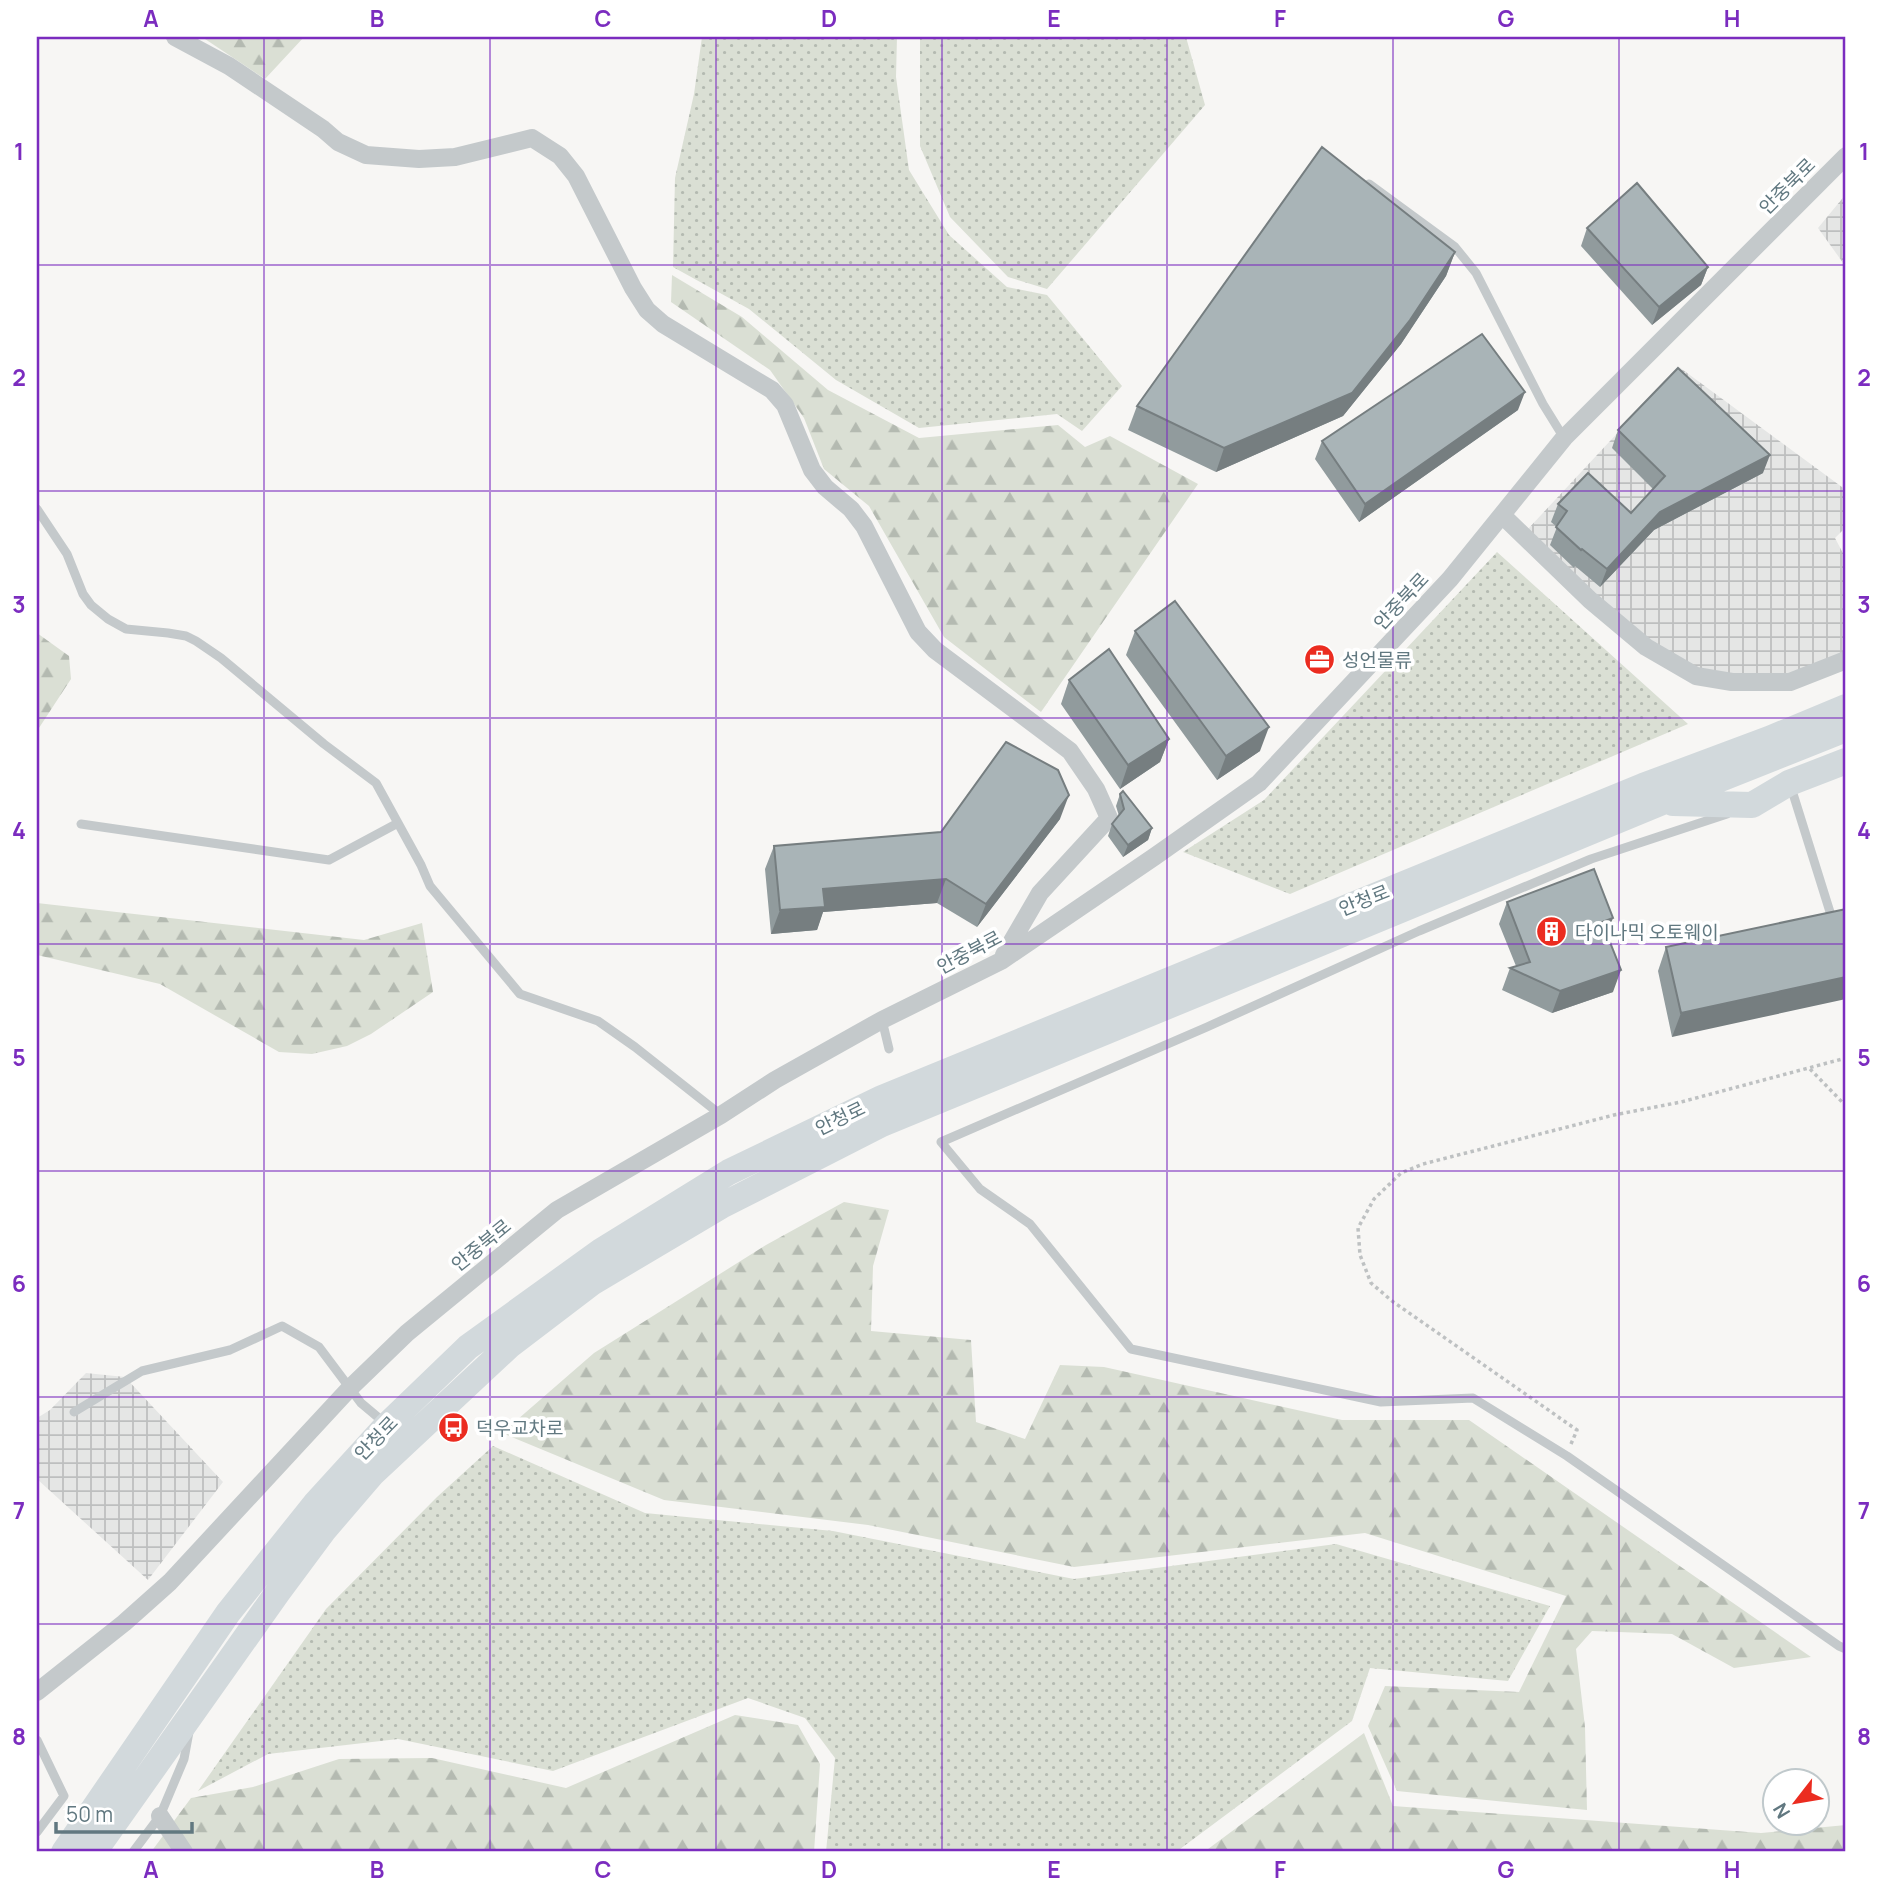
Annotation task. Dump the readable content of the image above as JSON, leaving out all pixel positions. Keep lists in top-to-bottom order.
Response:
{
  "streets": {
    "street": ["안중북로", "안청로"]
  },
  "places": {
    "office": ["성언물류"],
    "building": ["다이나믹 오토웨이"],
    "bus stop": ["덕우교차로"]
  },
  "scale_bar": "50 m",
  "north": "bottom left",
  "grid": {
    "columns": [
      "A",
      "B",
      "C",
      "D",
      "E",
      "F",
      "G",
      "H"
    ],
    "rows": [
      "1",
      "2",
      "3",
      "4",
      "5",
      "6",
      "7",
      "8"
    ]
  }
}
